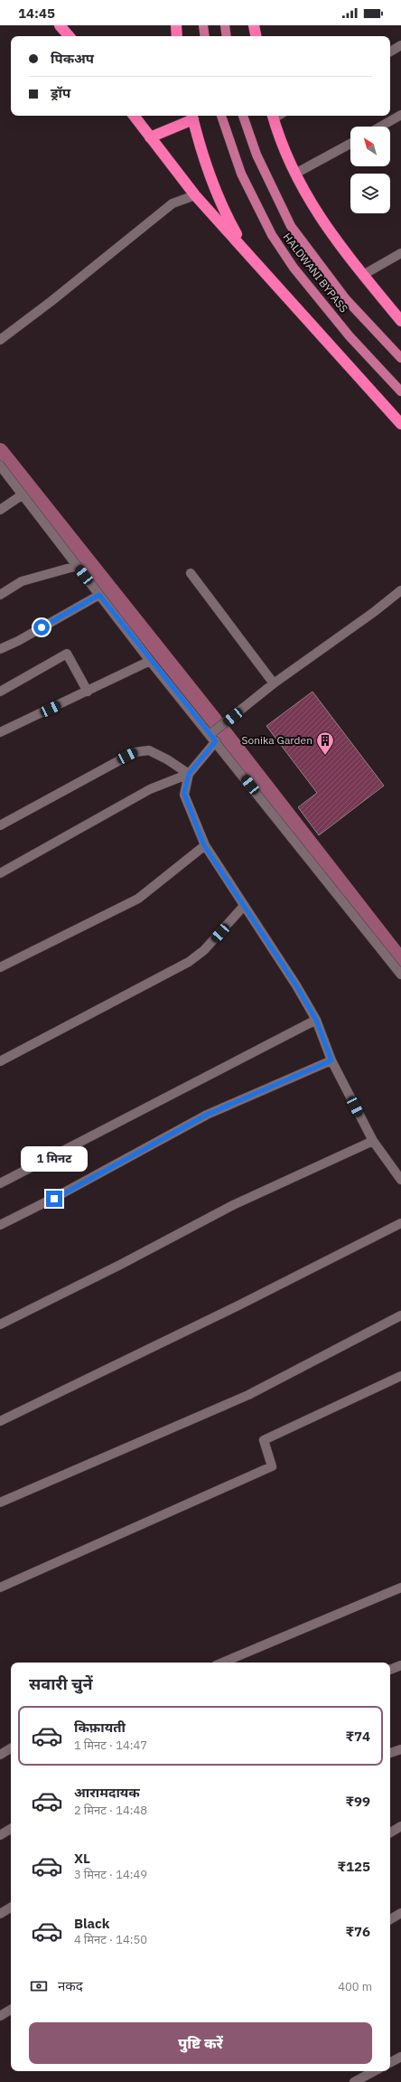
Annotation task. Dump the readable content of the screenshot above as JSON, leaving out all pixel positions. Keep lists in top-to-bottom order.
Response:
{
  "streets": {
    "main road": ["HALDWANI BYPASS"]
  },
  "places": {
    "building": ["Sonika Garden"]
  },
  "north": "top left",
  "page": {
    "status": "14:45",
    "banner": ["पिकअप", "ड्रॉप"],
    "bubble": "1 मिनट",
    "heading": "सवारी चुनें",
    "list": [
      {
        "name": "किफ़ायती",
        "note": "1 मिनट · 14:47",
        "value": "₹74"
      },
      {
        "name": "आरामदायक",
        "note": "2 मिनट · 14:48",
        "value": "₹99"
      },
      {
        "name": "XL",
        "note": "3 मिनट · 14:49",
        "value": "₹125"
      },
      {
        "name": "Black",
        "note": "4 मिनट · 14:50",
        "value": "₹76"
      }
    ],
    "pay": ["नकद", "400 m"],
    "buttons": "पुष्टि करें"
  }
}
